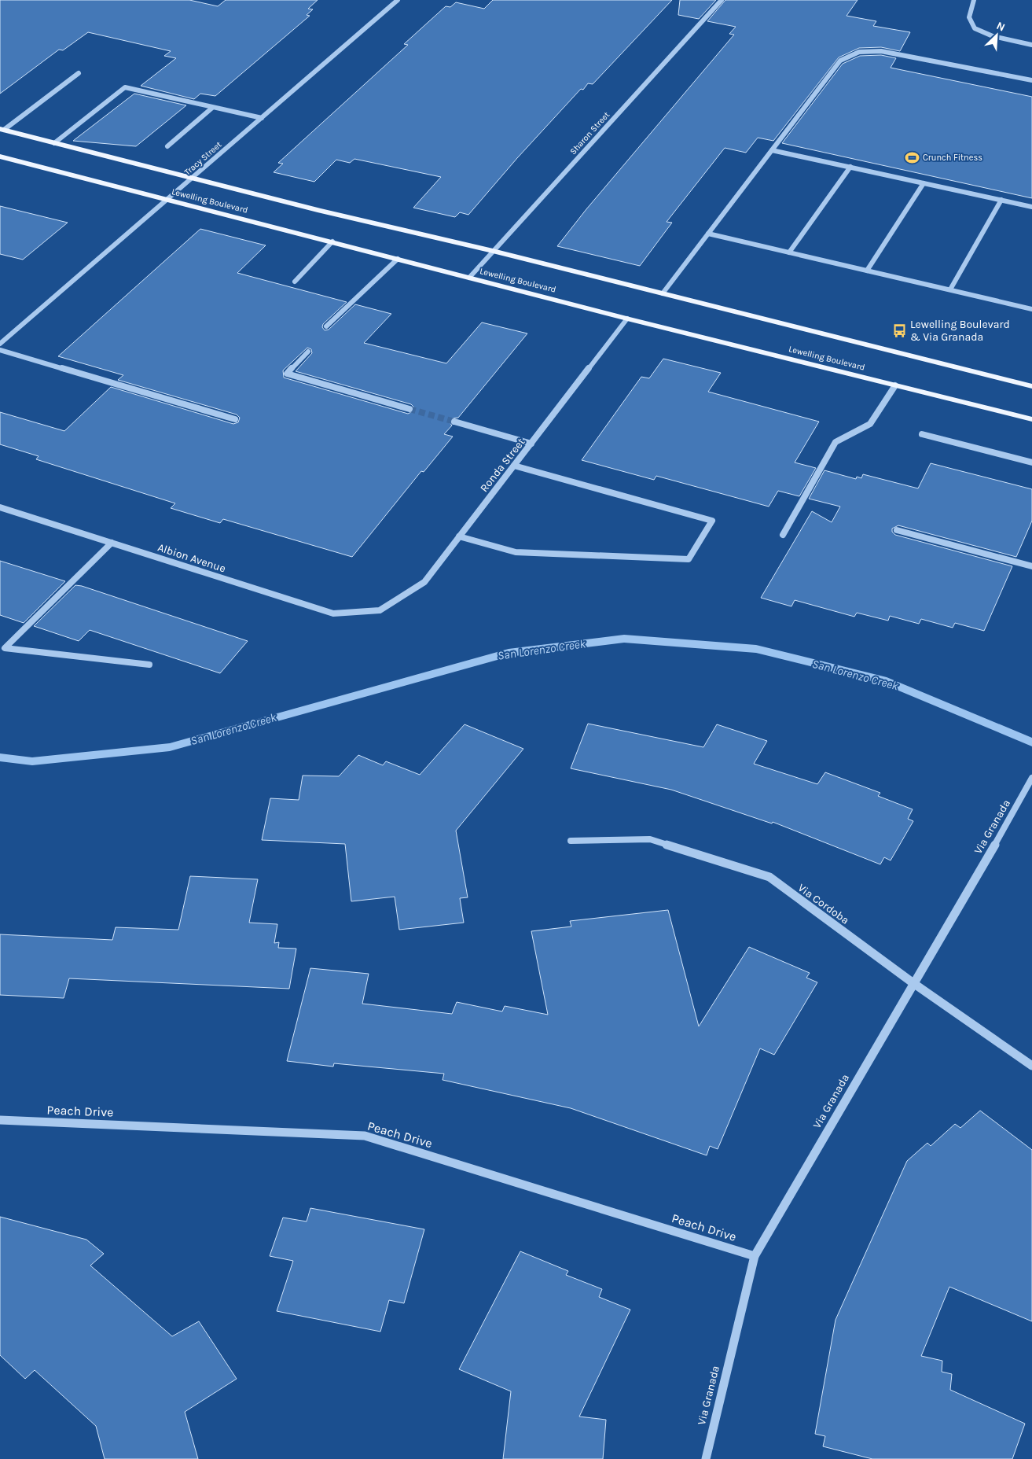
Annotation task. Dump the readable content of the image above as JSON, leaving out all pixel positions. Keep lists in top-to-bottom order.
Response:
{
  "streets": {
    "main road": ["Lewelling Boulevard"],
    "street": [
      "Sharon Street",
      "Tracy Street",
      "Ronda Street",
      "Albion Avenue",
      "Via Granada",
      "Via Cordoba",
      "Peach Drive"
    ]
  },
  "crossings": [
    ["Sharon Street", "Lewelling Boulevard"],
    ["Tracy Street", "Lewelling Boulevard"],
    ["Lewelling Boulevard", "Ronda Street"],
    ["Ronda Street", "Albion Avenue"],
    ["Via Granada", "Via Cordoba"],
    ["Via Granada", "Peach Drive"]
  ],
  "water": ["San Lorenzo Creek"],
  "places": {
    "sports": ["Crunch Fitness"],
    "bus stop": ["Lewelling Boulevard & Via Granada"]
  },
  "north": "top right"
}
